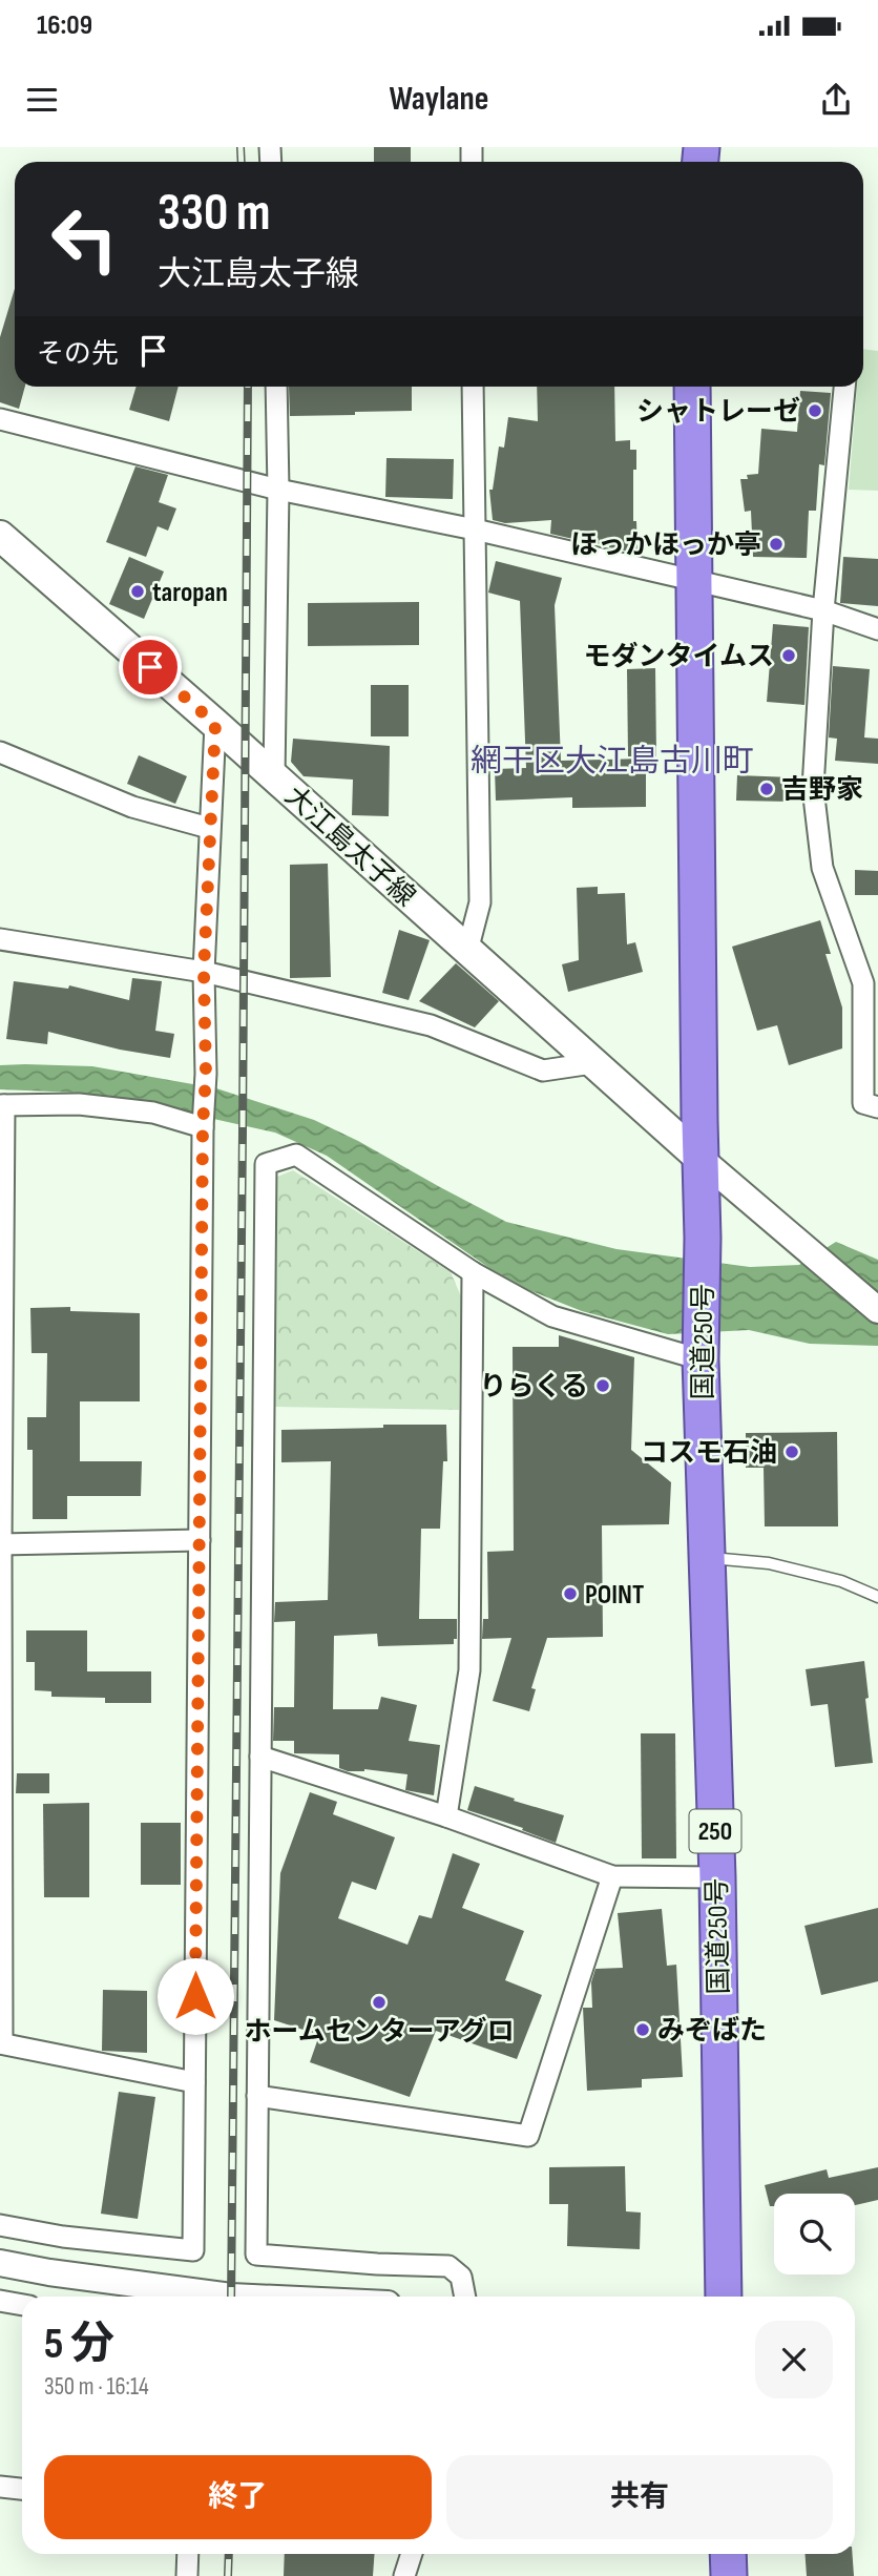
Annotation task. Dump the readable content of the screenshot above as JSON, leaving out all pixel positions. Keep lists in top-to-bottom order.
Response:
{
  "streets": {
    "highway": ["国道250号", "250"],
    "main road": ["大江島太子線"]
  },
  "crossings": [
    ["大江島太子線", "国道250号"]
  ],
  "districts": ["網干区大江島古川町"],
  "places": [
    "シャトレーゼ",
    "ほっかほっか亭",
    "taropan",
    "モダンタイムス",
    "吉野家",
    "りらくる",
    "コスモ石油",
    "POINT",
    "ホームセンターアグロ",
    "みぞばた"
  ],
  "page": {
    "status": "16:09",
    "header": "Waylane",
    "turn": ["330 m", "大江島太子線"],
    "then": "その先",
    "heading": ["5 分", "350 m · 16:14"],
    "buttons": ["終了", "共有"]
  }
}
